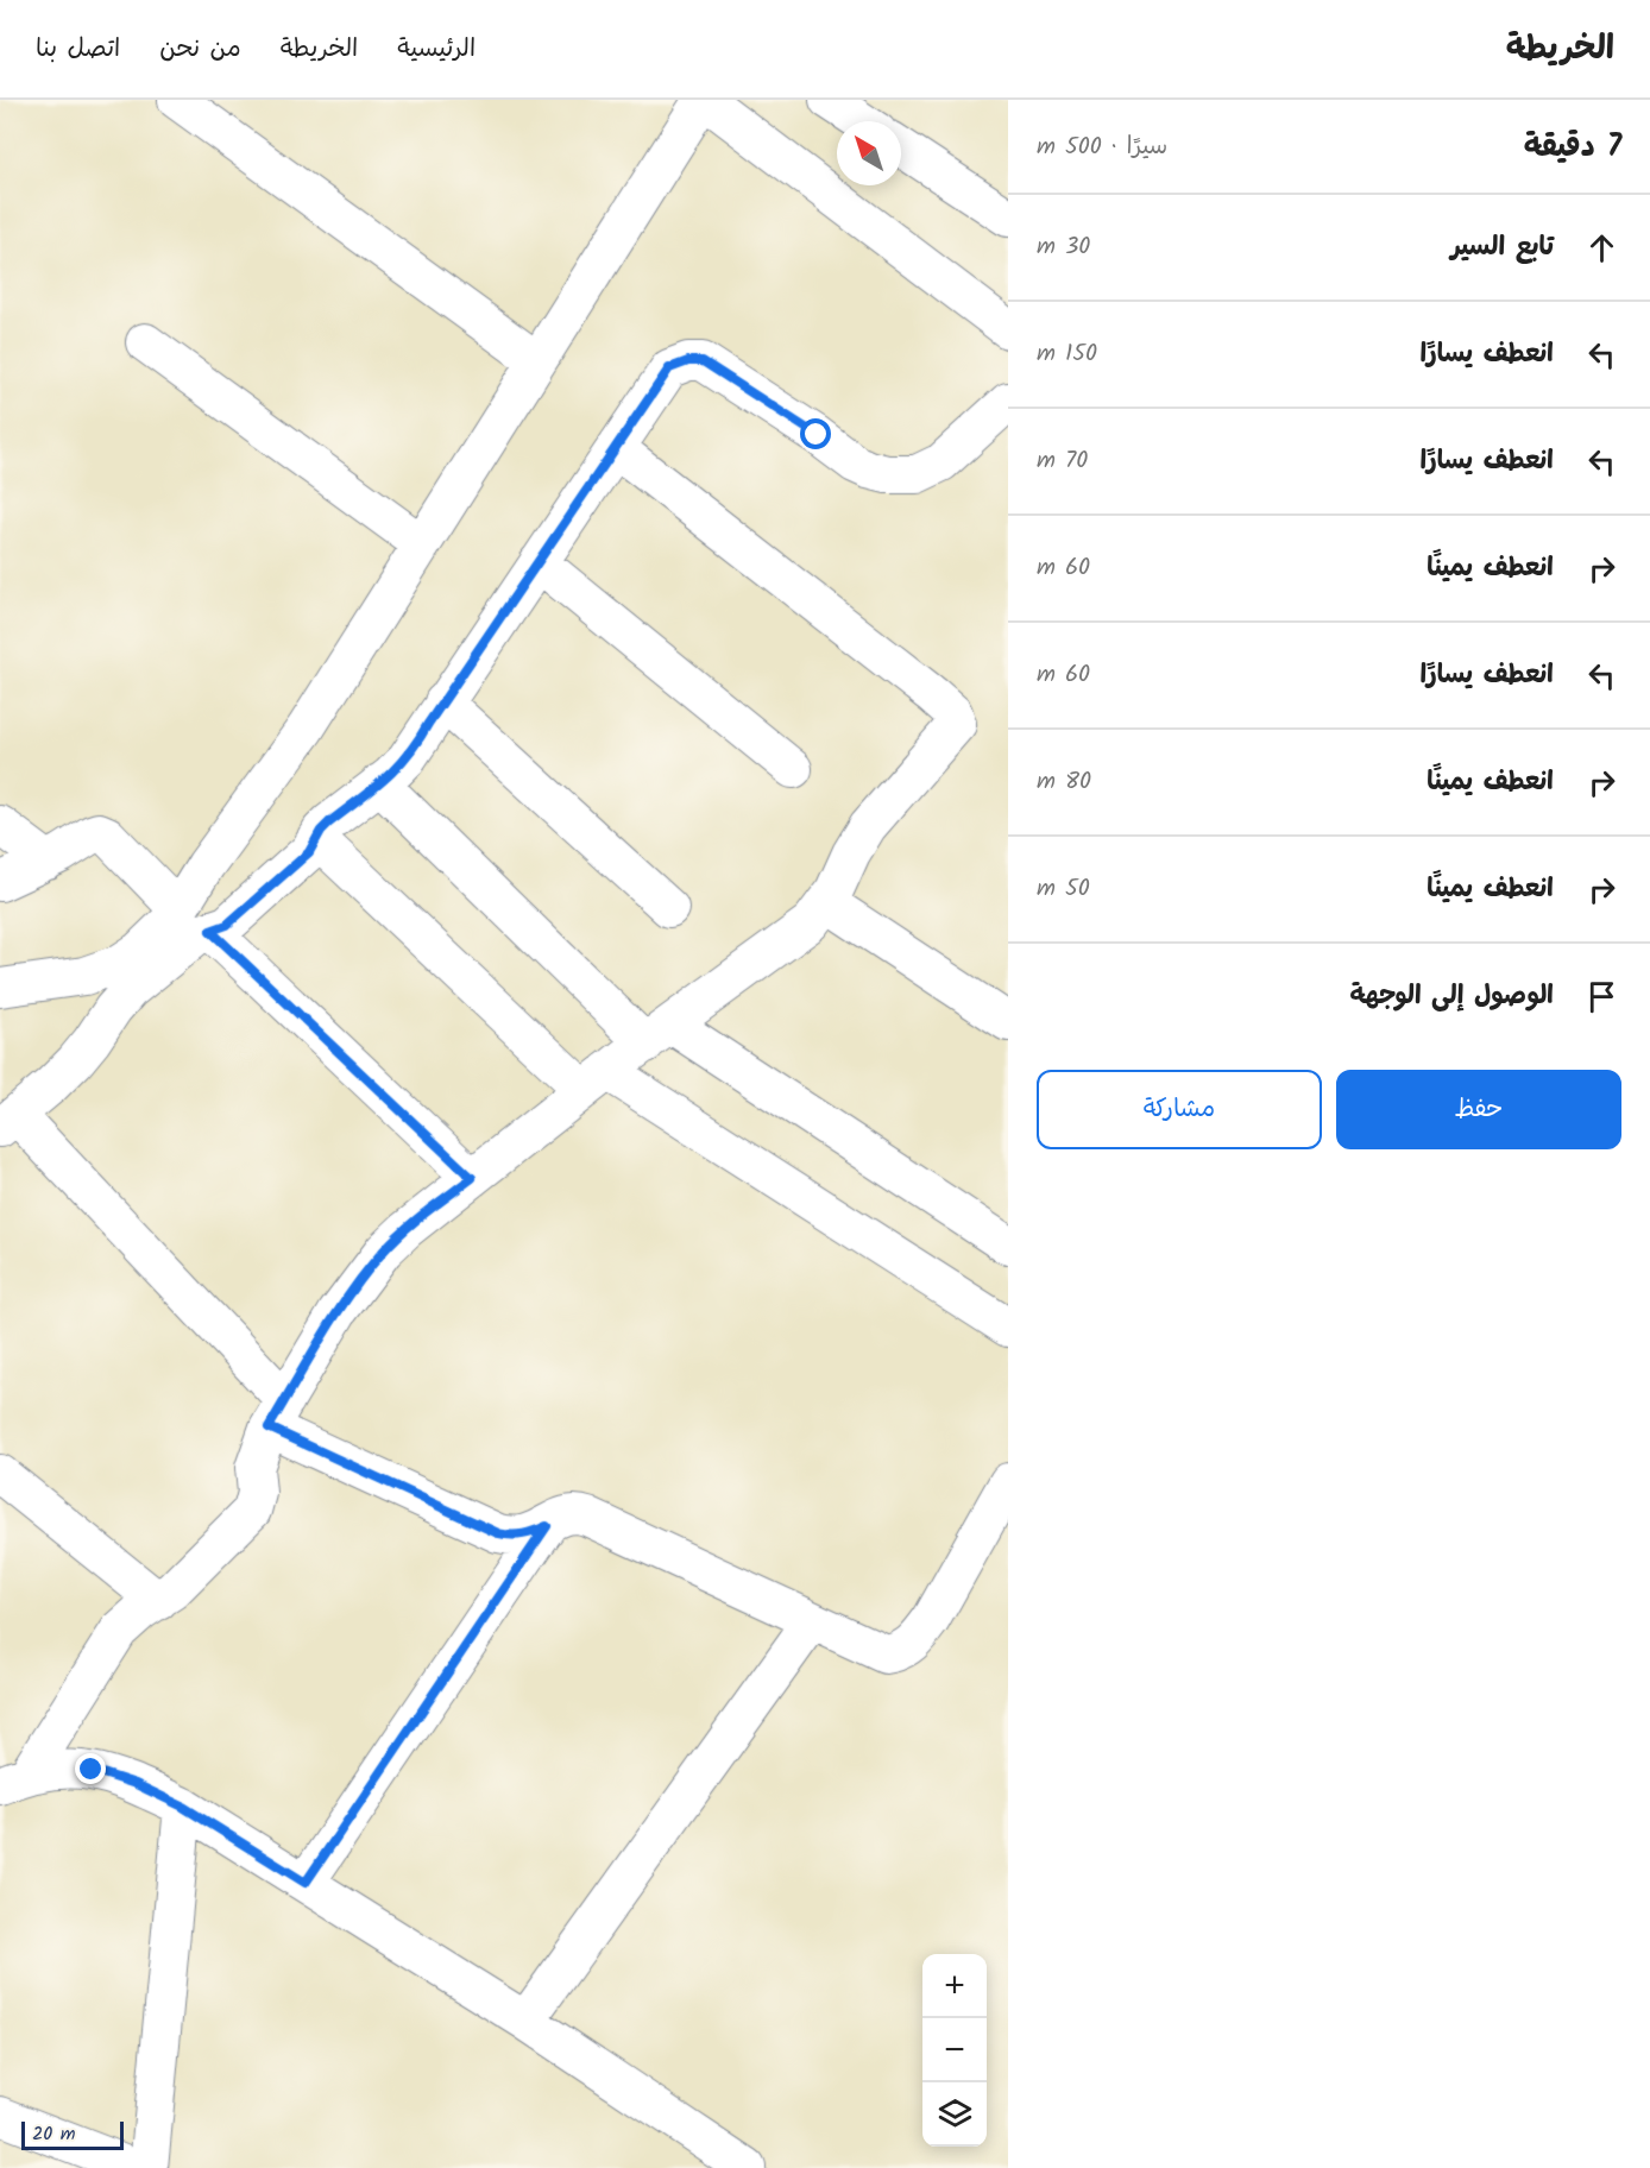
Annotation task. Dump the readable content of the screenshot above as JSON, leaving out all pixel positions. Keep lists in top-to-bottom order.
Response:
{
  "scale_bar": "20 m",
  "north": "top left",
  "page": {
    "header": "الخريطة",
    "nav": [
      "الرئيسية",
      "الخريطة",
      "من نحن",
      "اتصل بنا"
    ],
    "heading": ["7 دقيقة", "سيرًا · 500 m"],
    "list": [
      ["تابع السير", "30 m"],
      ["انعطف يسارًا", "150 m"],
      ["انعطف يسارًا", "70 m"],
      ["انعطف يمينًا", "60 m"],
      ["انعطف يسارًا", "60 m"],
      ["انعطف يمينًا", "80 m"],
      ["انعطف يمينًا", "50 m"],
      "الوصول إلى الوجهة"
    ],
    "buttons": ["حفظ", "مشاركة"],
    "map_buttons": ["+", "−"],
    "scale": "20 m"
  }
}
